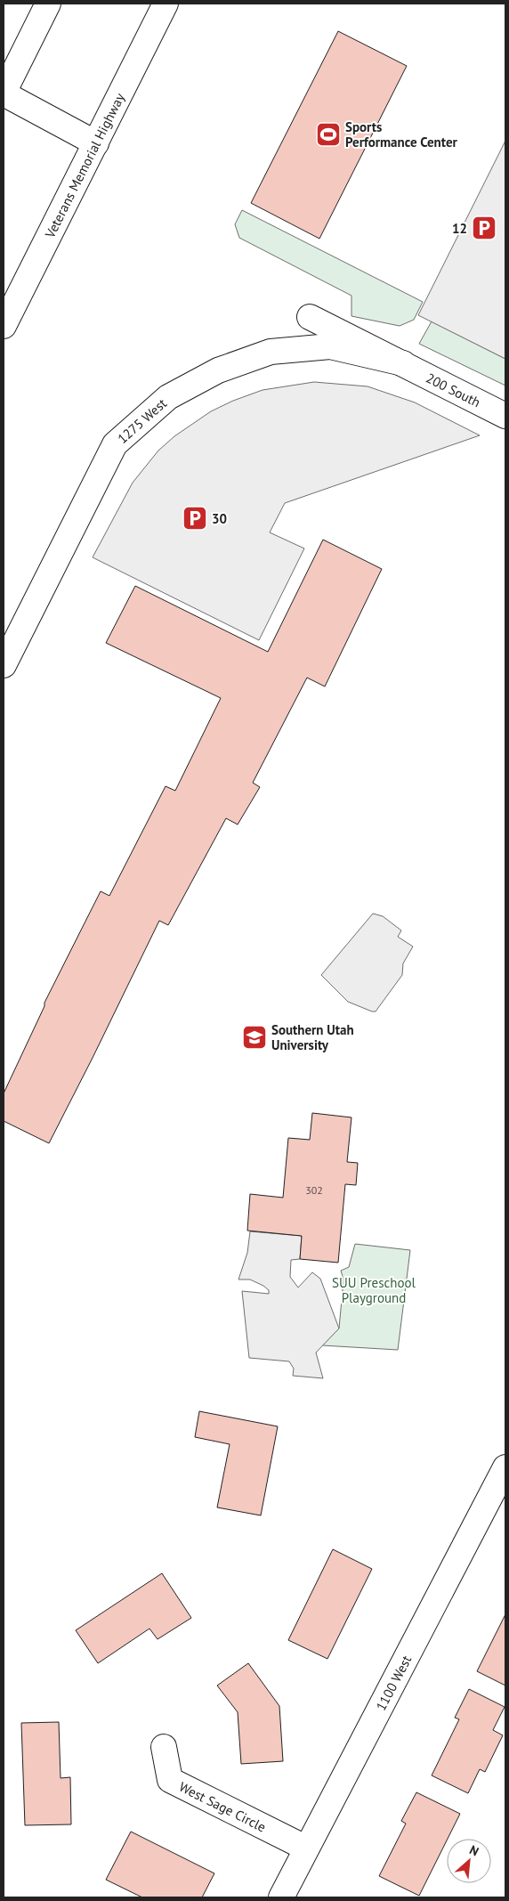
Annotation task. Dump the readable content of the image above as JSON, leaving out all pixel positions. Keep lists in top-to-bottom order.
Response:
{
  "streets": {
    "main road": [
      "Veterans Memorial Highway",
      "200 South",
      "1275 West",
      "1100 West",
      "West Sage Circle"
    ]
  },
  "crossings": [
    ["200 South", "1275 West"],
    ["1100 West", "West Sage Circle"]
  ],
  "parks": ["SUU Preschool Playground"],
  "places": {
    "sports": ["Sports Performance Center"],
    "parking": ["12", "30"],
    "school or university": ["Southern Utah University"]
  },
  "house_numbers": ["302"],
  "north": "top right"
}
